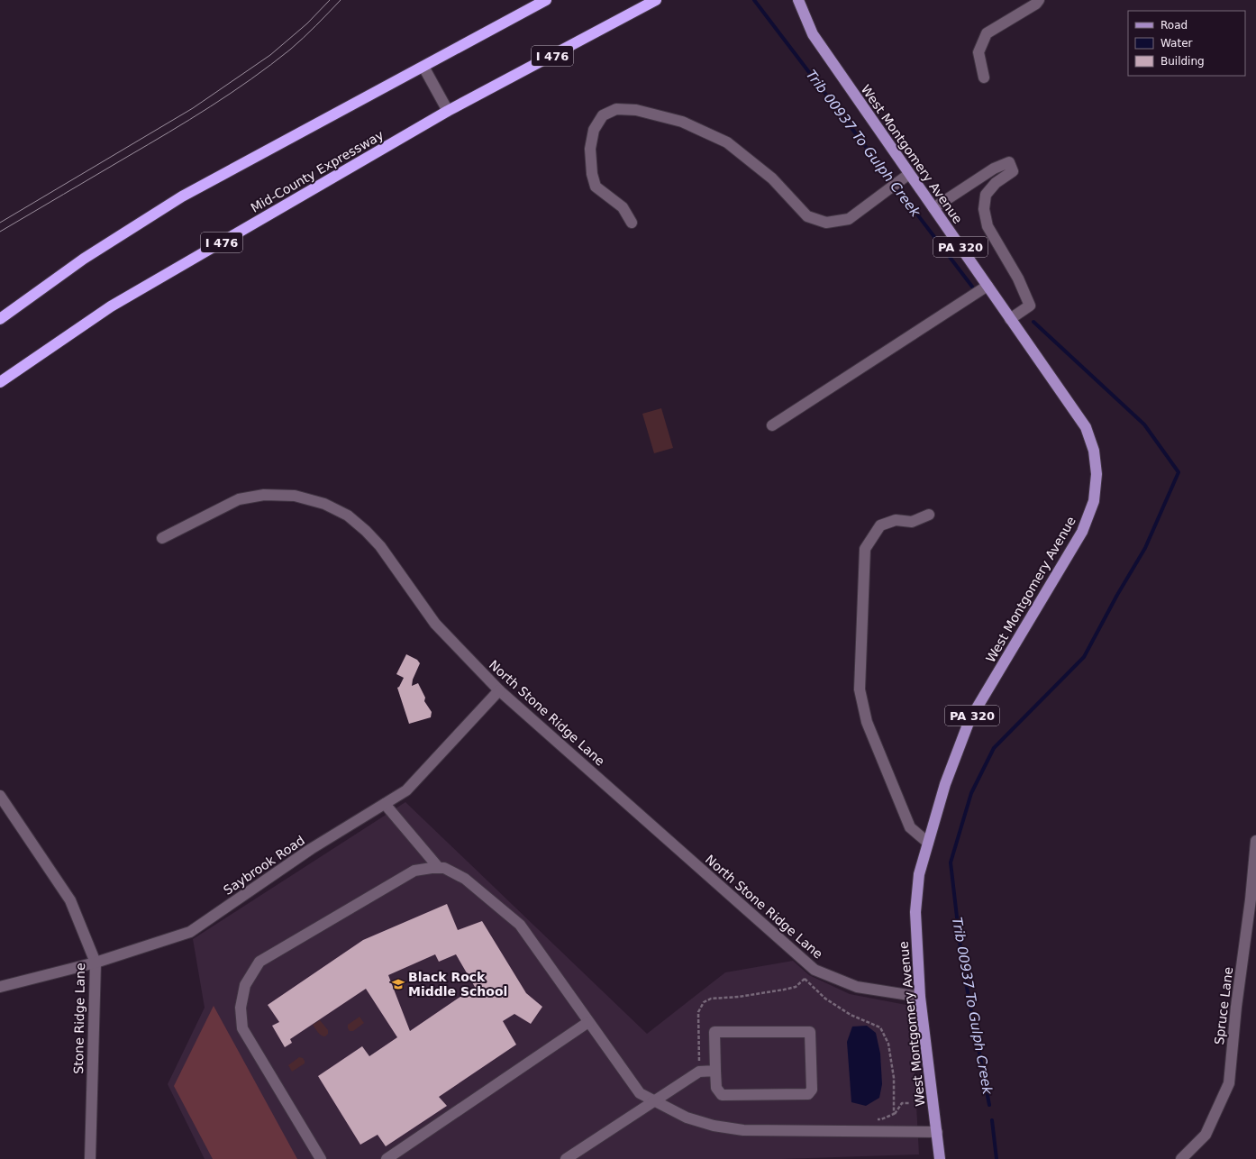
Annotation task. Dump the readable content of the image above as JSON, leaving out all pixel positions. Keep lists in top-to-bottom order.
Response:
{
  "streets": {
    "highway": ["I 476", "Mid-County Expressway"],
    "main road": ["West Montgomery Avenue", "PA 320"],
    "street": [
      "North Stone Ridge Lane",
      "Saybrook Road",
      "Spruce Lane",
      "Stone Ridge Lane"
    ]
  },
  "crossings": [
    ["West Montgomery Avenue", "North Stone Ridge Lane"],
    ["North Stone Ridge Lane", "Saybrook Road"],
    ["Saybrook Road", "Stone Ridge Lane"]
  ],
  "water": ["Trib 00937 To Gulph Creek"],
  "places": {
    "school or university": ["Black Rock Middle School"]
  },
  "legend": ["Road", "Water", "Building"]
}
